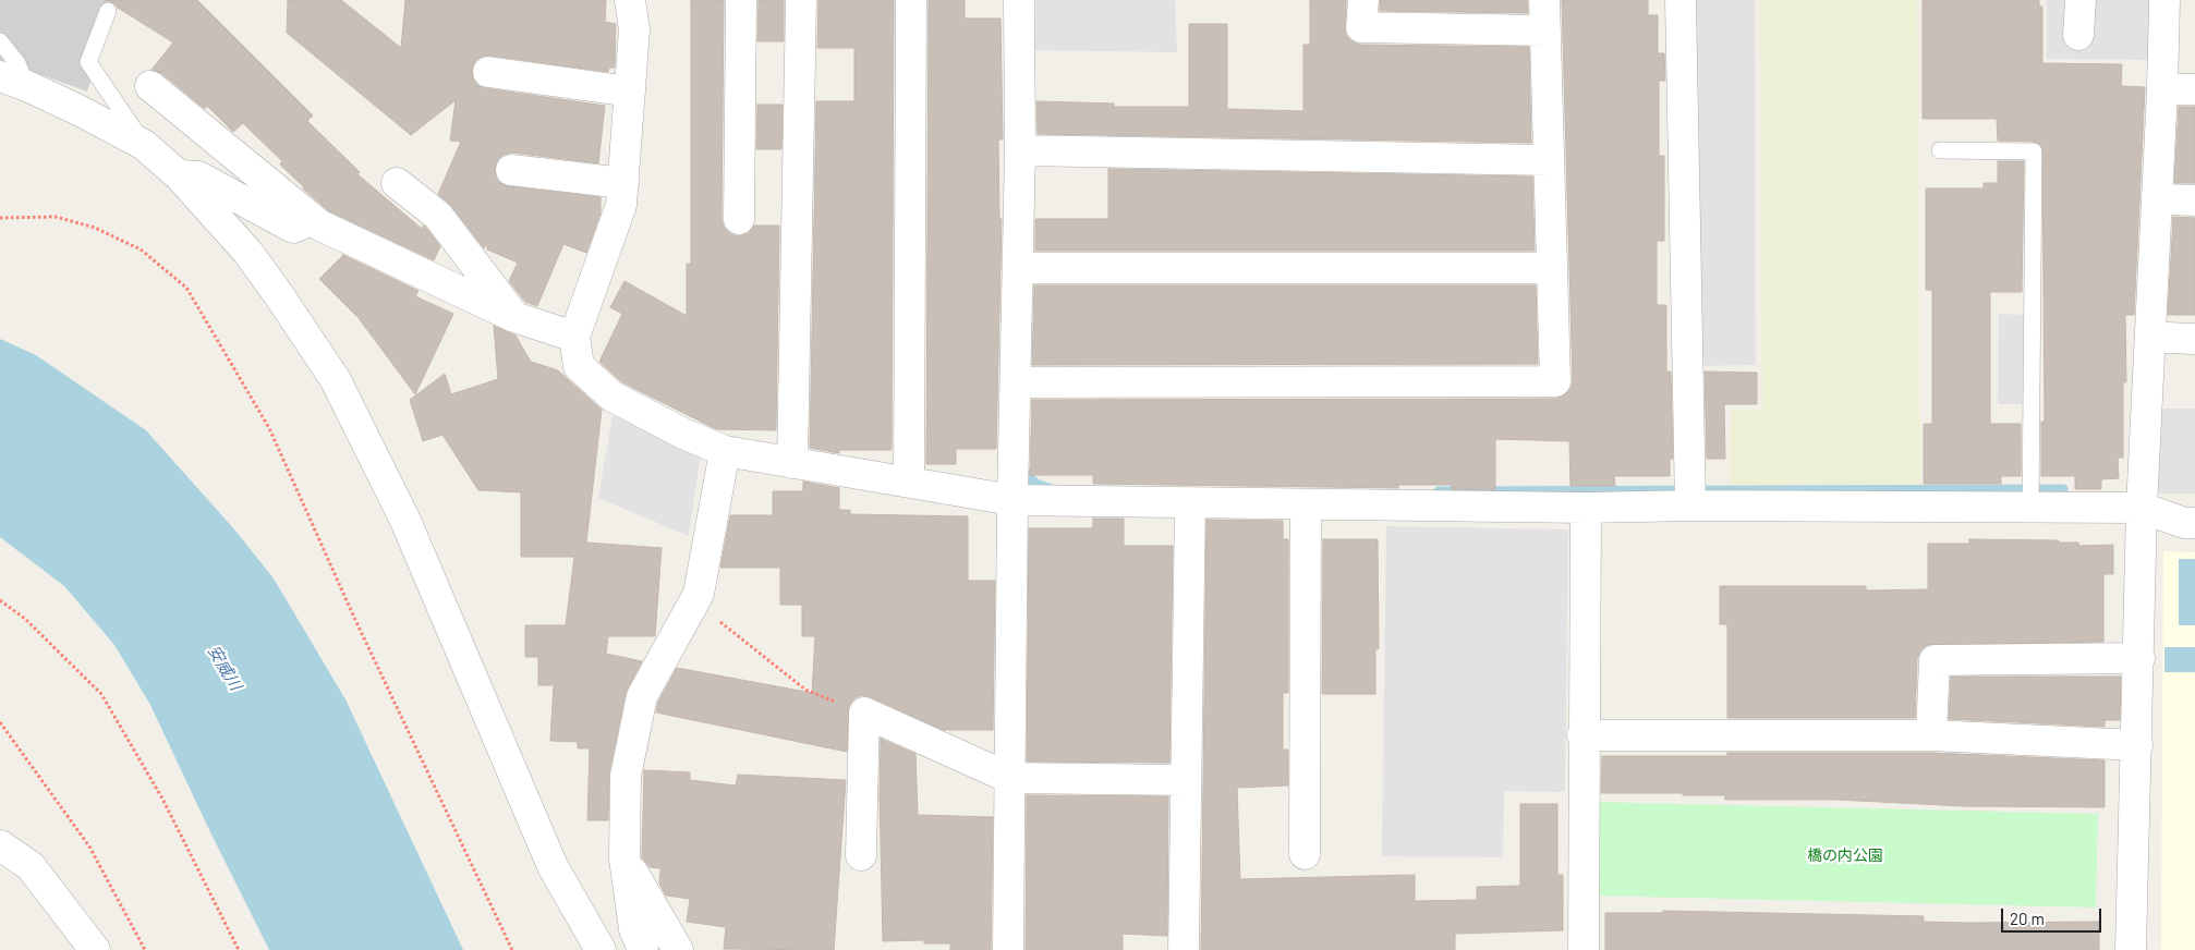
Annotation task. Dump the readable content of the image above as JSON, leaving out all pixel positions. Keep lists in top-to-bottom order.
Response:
{
  "water": ["安威川"],
  "parks": ["橋の内公園"],
  "scale_bar": "20 m"
}
